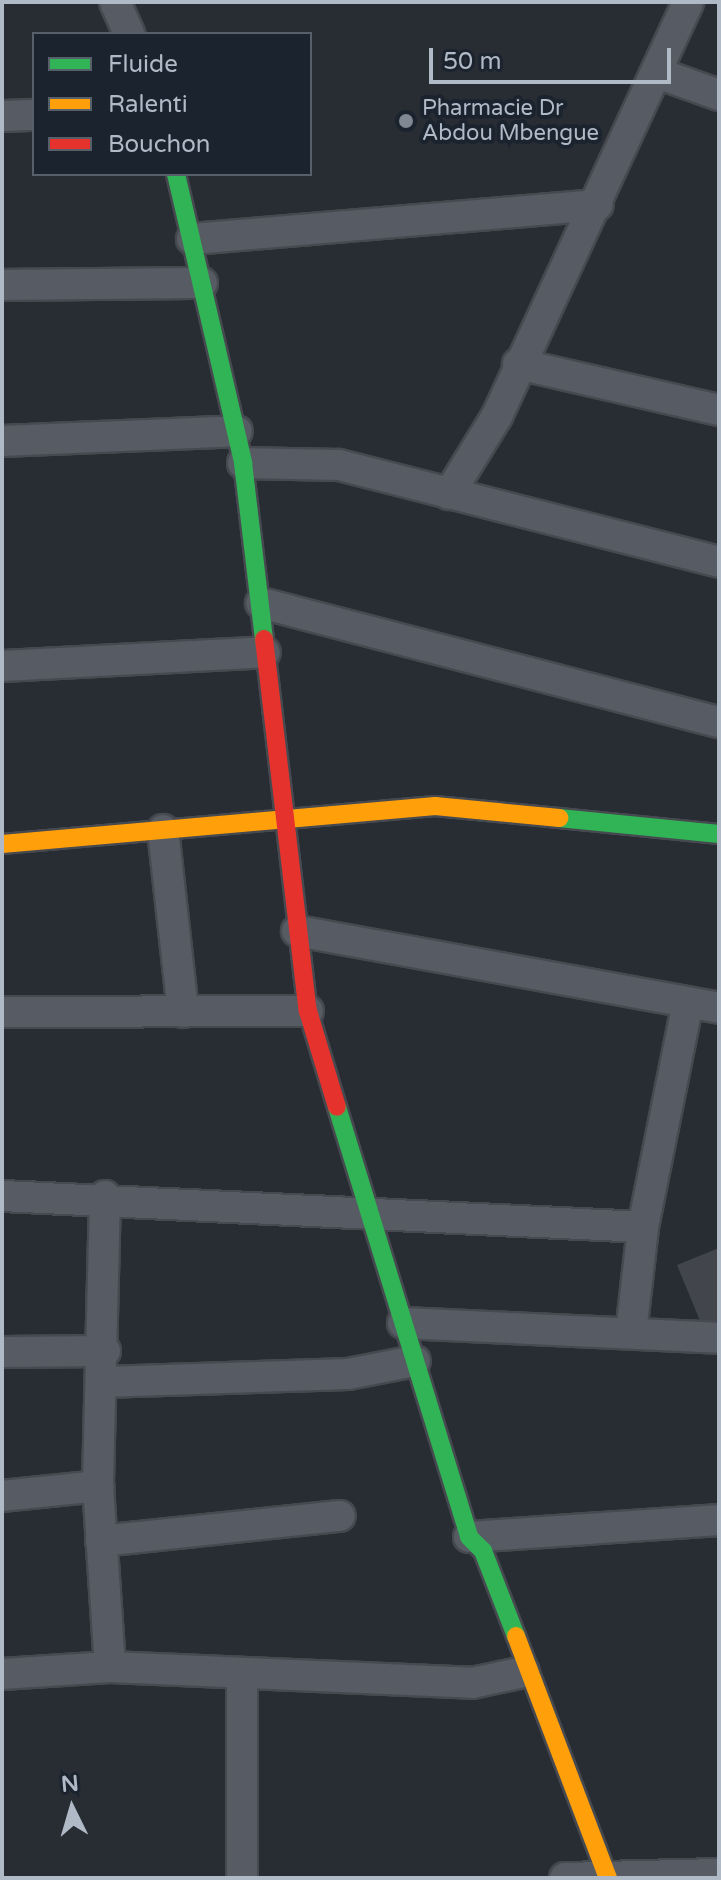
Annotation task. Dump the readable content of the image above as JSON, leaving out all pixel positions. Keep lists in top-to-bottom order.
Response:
{
  "places": ["Pharmacie Dr Abdou Mbengue"],
  "legend": ["Fluide", "Ralenti", "Bouchon"],
  "scale_bar": "50 m",
  "north": "top"
}
